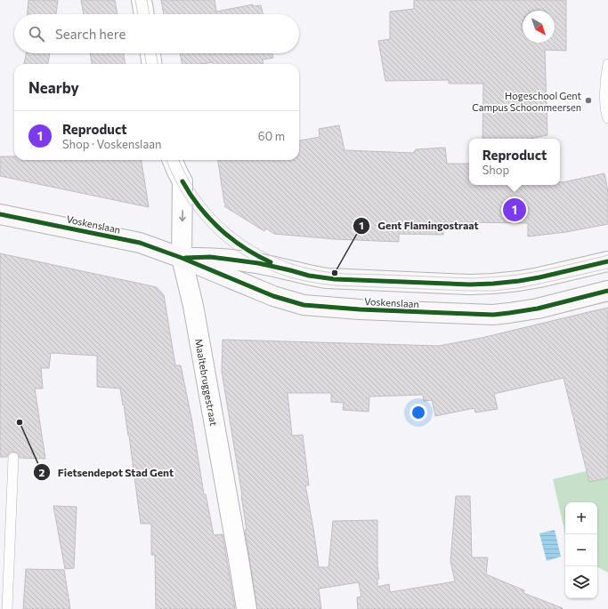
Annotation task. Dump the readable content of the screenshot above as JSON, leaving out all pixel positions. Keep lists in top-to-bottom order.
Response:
{
  "streets": {
    "street": ["Voskenslaan", "Maaltebruggestraat"]
  },
  "crossings": [
    ["Voskenslaan", "Maaltebruggestraat"]
  ],
  "places": ["Hogeschool Gent Campus Schoonmeersen", "Gent Flamingostraat", "Fietsendepot Stad Gent"],
  "north": "bottom right",
  "page": {
    "search": "Search here",
    "heading": "Nearby",
    "list": [
      {
        "mark": "1",
        "name": "Reproduct",
        "note": "Shop · Voskenslaan",
        "value": "60 m"
      }
    ],
    "popup": ["Reproduct", "Shop"],
    "pins": "1",
    "map_buttons": ["+", "−"]
  }
}
